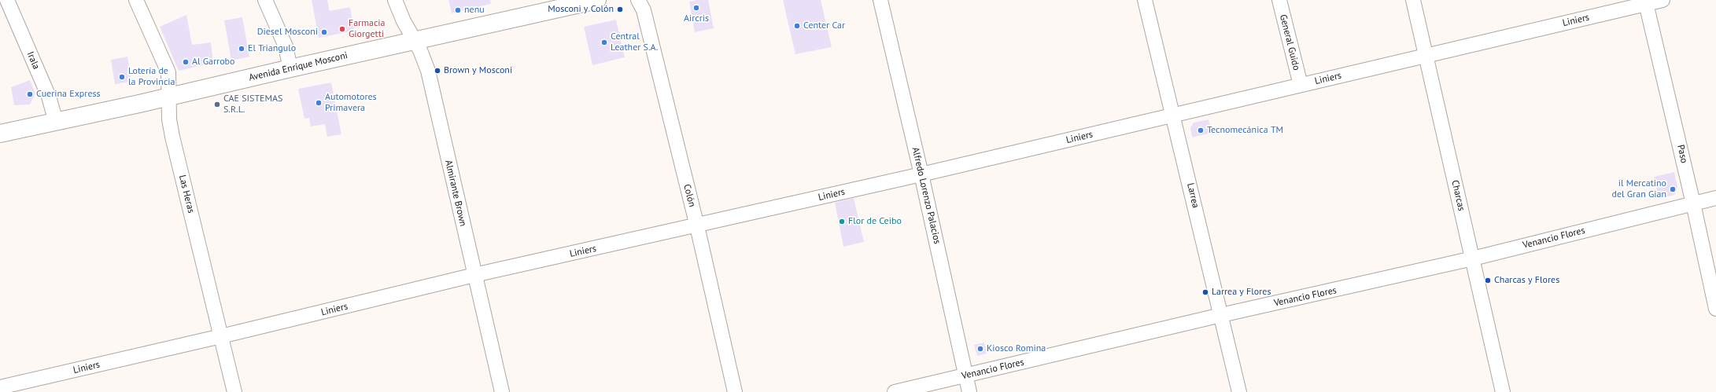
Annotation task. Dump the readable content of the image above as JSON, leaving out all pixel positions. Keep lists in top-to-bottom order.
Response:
{
  "streets": {
    "main road": ["Avenida Enrique Mosconi"],
    "street": [
      "Liniers",
      "General Guido",
      "Irala",
      "Paso",
      "Almirante Brown",
      "Las Heras",
      "Colón",
      "Alfredo Lorenzo Palacios",
      "Larrea",
      "Charcas",
      "Venancio Flores"
    ]
  },
  "crossings": [
    ["Liniers", "General Guido"],
    ["Liniers", "Paso"],
    ["Liniers", "Almirante Brown"],
    ["Liniers", "Las Heras"],
    ["Liniers", "Colón"],
    ["Liniers", "Alfredo Lorenzo Palacios"],
    ["Liniers", "Larrea"],
    ["Liniers", "Charcas"],
    ["Irala", "Avenida Enrique Mosconi"],
    ["Avenida Enrique Mosconi", "Almirante Brown"],
    ["Avenida Enrique Mosconi", "Las Heras"],
    ["Paso", "Venancio Flores"],
    ["Alfredo Lorenzo Palacios", "Venancio Flores"],
    ["Larrea", "Venancio Flores"],
    ["Charcas", "Venancio Flores"]
  ],
  "places": [
    "Aircris",
    "Mosconi y Colón",
    "nenu",
    "Center Car",
    "Farmacia Giorgetti",
    "Diesel Mosconi",
    "Central Leather S.A.",
    "El Triangulo",
    "Al Garrobo",
    "Brown y Mosconi",
    "Lotería de la Provincia",
    "Cuerina Express",
    "Automotores Primavera",
    "CAE SISTEMAS S.R.L.",
    "Tecnomecánica TM",
    "il Mercatino del Gran Gian",
    "Flor de Ceibo",
    "Charcas y Flores",
    "Larrea y Flores",
    "Kiosco Romina"
  ]
}
